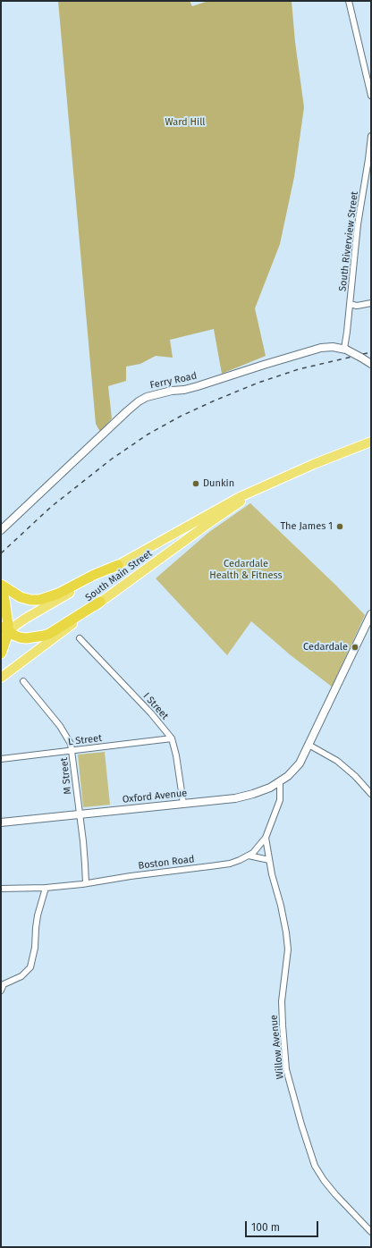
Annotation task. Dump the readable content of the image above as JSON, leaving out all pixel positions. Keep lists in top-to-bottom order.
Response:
{
  "streets": {
    "main road": ["South Main Street"],
    "street": [
      "South Riverview Street",
      "Ferry Road",
      "I Street",
      "L Street",
      "M Street",
      "Oxford Avenue",
      "Boston Road",
      "Willow Avenue"
    ]
  },
  "crossings": [
    ["South Riverview Street", "Ferry Road"],
    ["I Street", "L Street"],
    ["I Street", "Oxford Avenue"],
    ["L Street", "M Street"],
    ["M Street", "Oxford Avenue"],
    ["M Street", "Boston Road"],
    ["Oxford Avenue", "Boston Road"],
    ["Boston Road", "Willow Avenue"]
  ],
  "parks": ["Ward Hill", "Cedardale Health & Fitness"],
  "places": ["Dunkin", "The James 1", "Cedardale"],
  "scale_bar": "100 m"
}
